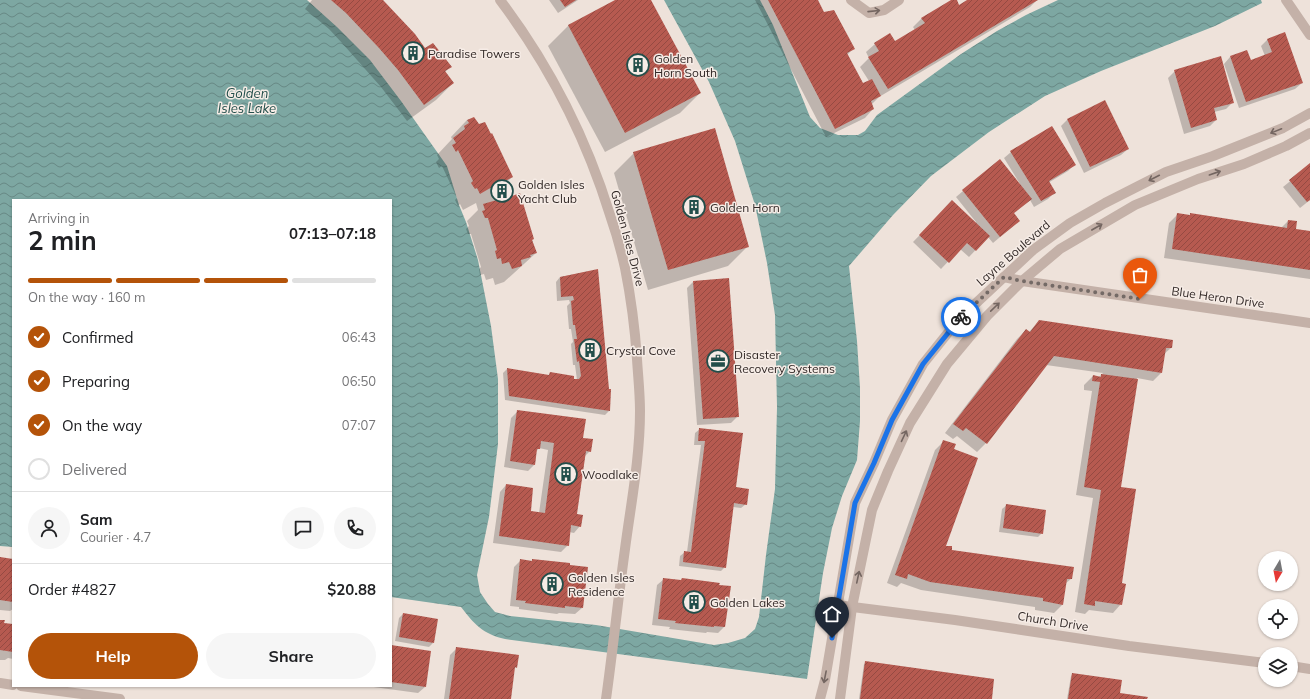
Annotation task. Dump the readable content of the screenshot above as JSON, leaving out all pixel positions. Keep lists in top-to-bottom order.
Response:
{
  "streets": {
    "street": [
      "Golden Isles Drive",
      "Layne Boulevard",
      "Blue Heron Drive",
      "Church Drive"
    ]
  },
  "crossings": [
    ["Layne Boulevard", "Blue Heron Drive"],
    ["Layne Boulevard", "Church Drive"]
  ],
  "water": ["Golden Isles Lake"],
  "places": {
    "building": [
      "Paradise Towers",
      "Golden Horn South",
      "Golden Isles Yacht Club",
      "Golden Horn",
      "Crystal Cove",
      "Woodlake",
      "Golden Isles Residence",
      "Golden Lakes"
    ],
    "office": ["Disaster Recovery Systems"]
  },
  "north": "bottom",
  "page": {
    "heading": ["2 min", "Arriving in", "07:13–07:18"],
    "panel": [
      "Sam",
      "Courier · 4.7",
      "Order #4827",
      "$20.88"
    ],
    "bar": "On the way · 160 m",
    "list": [
      ["Confirmed", "06:43"],
      ["Preparing", "06:50"],
      ["On the way", "07:07"],
      "Delivered"
    ],
    "buttons": ["Help", "Share"]
  }
}
